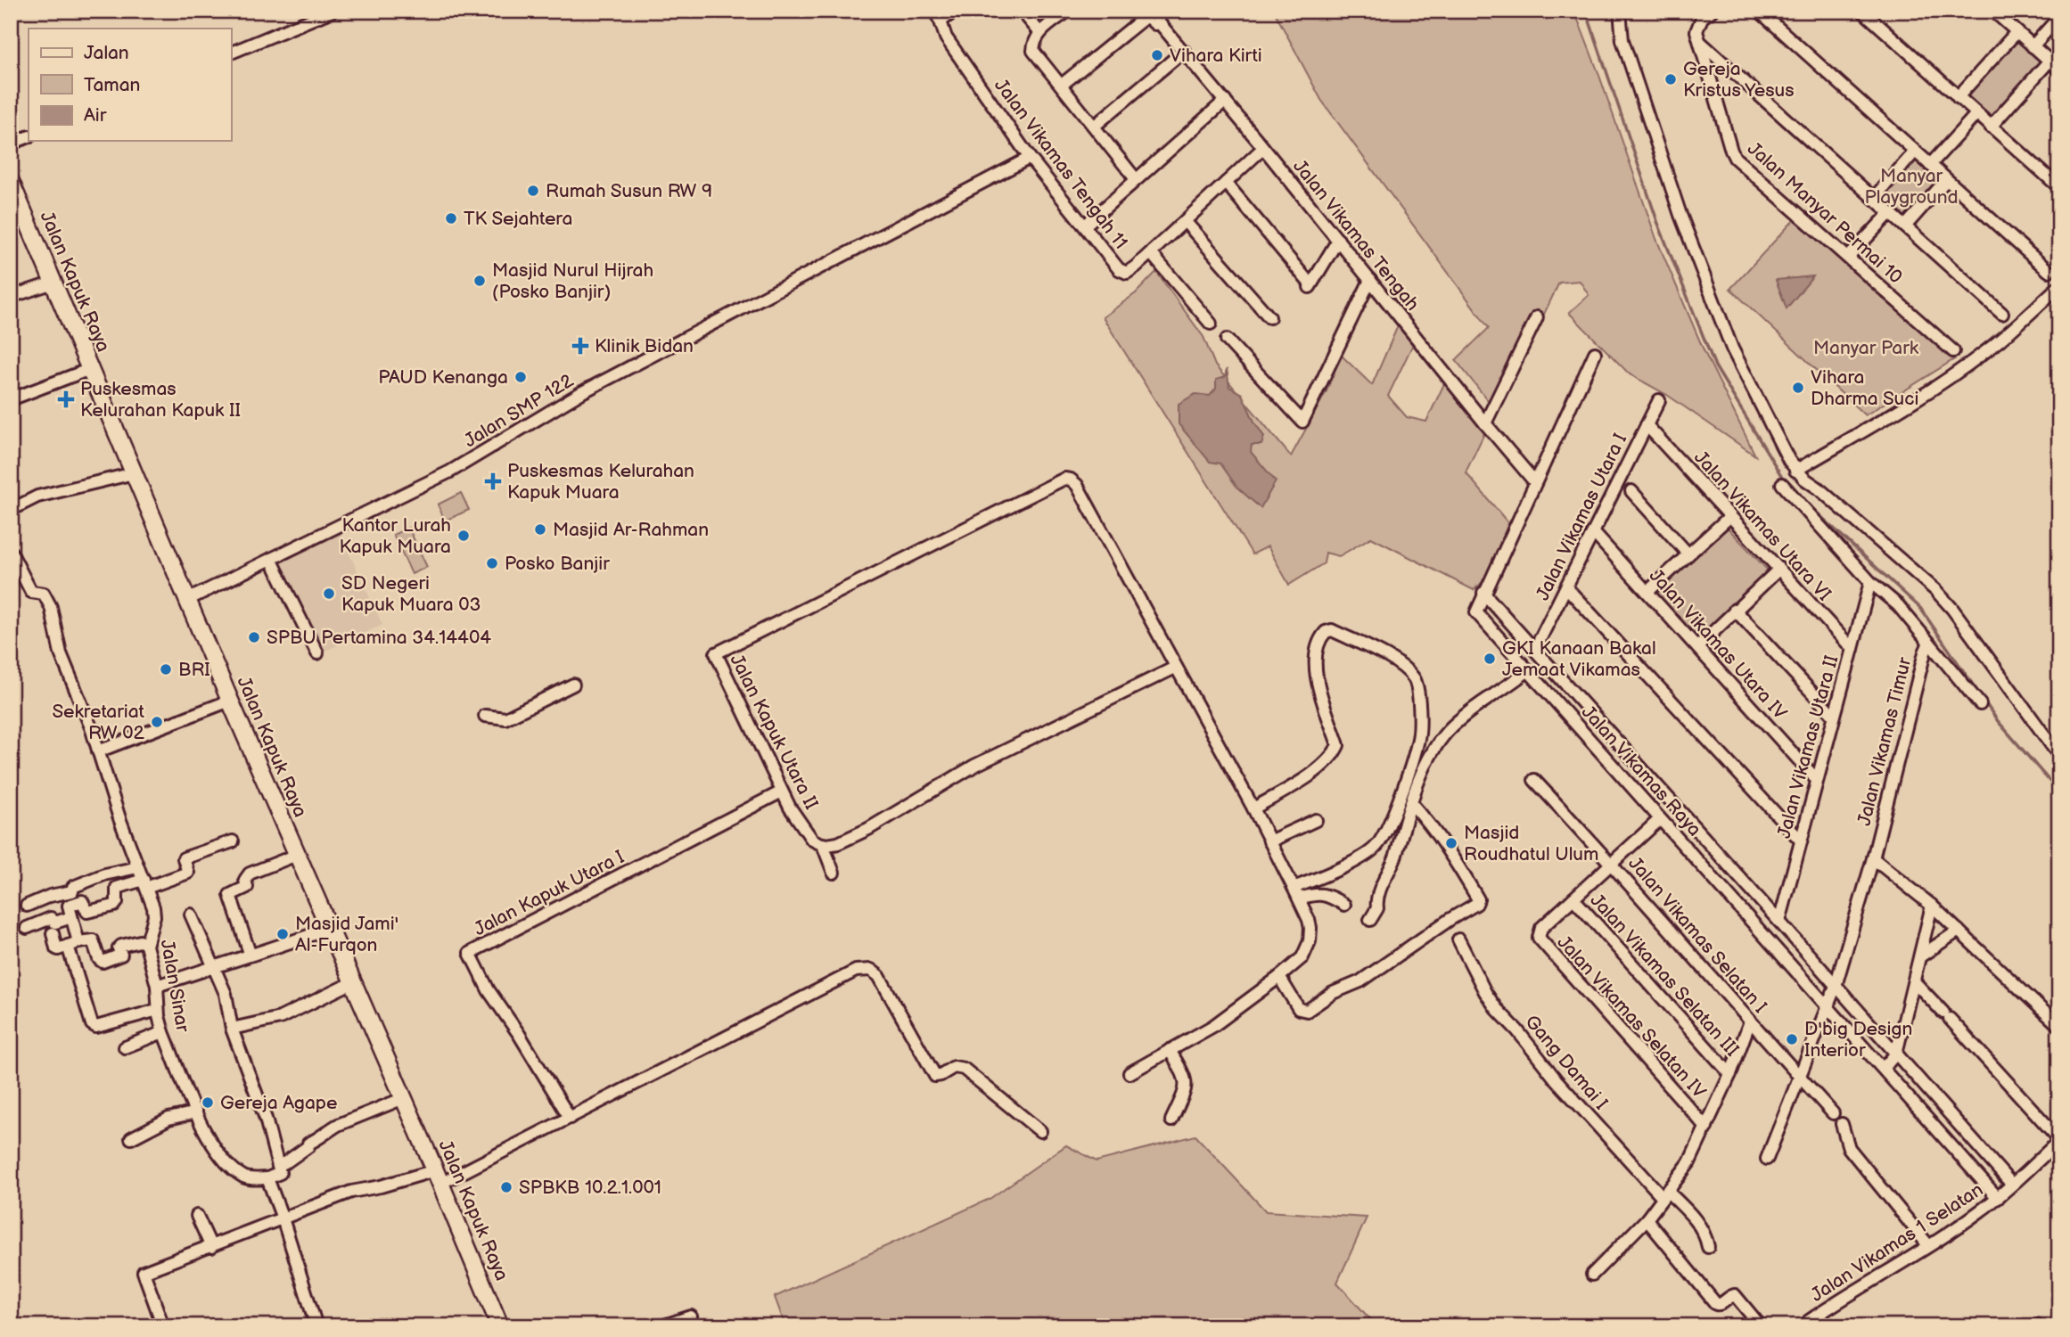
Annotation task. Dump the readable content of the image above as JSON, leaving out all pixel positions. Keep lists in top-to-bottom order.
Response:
{
  "streets": {
    "main road": ["Jalan Kapuk Raya"],
    "street": [
      "Jalan Vikamas Tengah 11",
      "Jalan Manyar Permai 10",
      "Jalan Vikamas Tengah",
      "Jalan SMP 122",
      "Jalan Vikamas Utara I",
      "Jalan Vikamas Utara VI",
      "Jalan Vikamas Utara IV",
      "Jalan Kapuk Utara II",
      "Jalan Vikamas Timur",
      "Jalan Vikamas Utara II",
      "Jalan Vikamas Raya",
      "Jalan Kapuk Utara I",
      "Jalan Vikamas Selatan I",
      "Jalan Vikamas Selatan III",
      "Jalan Sinar",
      "Jalan Vikamas Selatan IV",
      "Gang Damai I",
      "Jalan Vikamas 1 Selatan"
    ]
  },
  "crossings": [
    ["Jalan Vikamas Tengah 11", "Jalan Vikamas Tengah"],
    ["Jalan Vikamas Tengah 11", "Jalan SMP 122"],
    ["Jalan Kapuk Raya", "Jalan SMP 122"],
    ["Jalan Vikamas Utara I", "Jalan Vikamas Utara VI"],
    ["Jalan Vikamas Utara I", "Jalan Vikamas Utara IV"],
    ["Jalan Vikamas Utara I", "Jalan Vikamas Raya"],
    ["Jalan Vikamas Utara VI", "Jalan Vikamas Utara II"],
    ["Jalan Vikamas Utara IV", "Jalan Vikamas Utara II"],
    ["Jalan Kapuk Utara II", "Jalan Kapuk Utara I"],
    ["Jalan Vikamas Timur", "Jalan Vikamas Utara II"],
    ["Jalan Vikamas Timur", "Jalan Vikamas Raya"],
    ["Jalan Vikamas Timur", "Jalan Vikamas Selatan I"],
    ["Jalan Vikamas Utara II", "Jalan Vikamas Raya"],
    ["Jalan Vikamas Raya", "Jalan Vikamas 1 Selatan"],
    ["Jalan Vikamas Selatan III", "Jalan Vikamas Selatan IV"]
  ],
  "parks": ["Manyar Playground", "Manyar Park"],
  "places": {
    "other": [
      "Vihara Kirti",
      "Gereja Kristus Yesus",
      "Rumah Susun RW 9",
      "TK Sejahtera",
      "Masjid Nurul Hijrah (Posko Banjir)",
      "PAUD Kenanga",
      "Vihara Dharma Suci",
      "Masjid Ar-Rahman",
      "Kantor Lurah Kapuk Muara",
      "Posko Banjir",
      "SD Negeri Kapuk Muara 03",
      "SPBU Pertamina 34.14404",
      "GKI Kanaan Bakal Jemaat Vikamas",
      "BRI",
      "Sekretariat RW 02",
      "Masjid Roudhatul Ulum",
      "Masjid Jami' Al-Furqon",
      "D'big Design Interior",
      "Gereja Agape",
      "SPBKB 10.2.1.001"
    ],
    "health": ["Klinik Bidan", "Puskesmas Kelurahan Kapuk II", "Puskesmas Kelurahan Kapuk Muara"]
  },
  "legend": ["Jalan", "Taman", "Air"]
}
